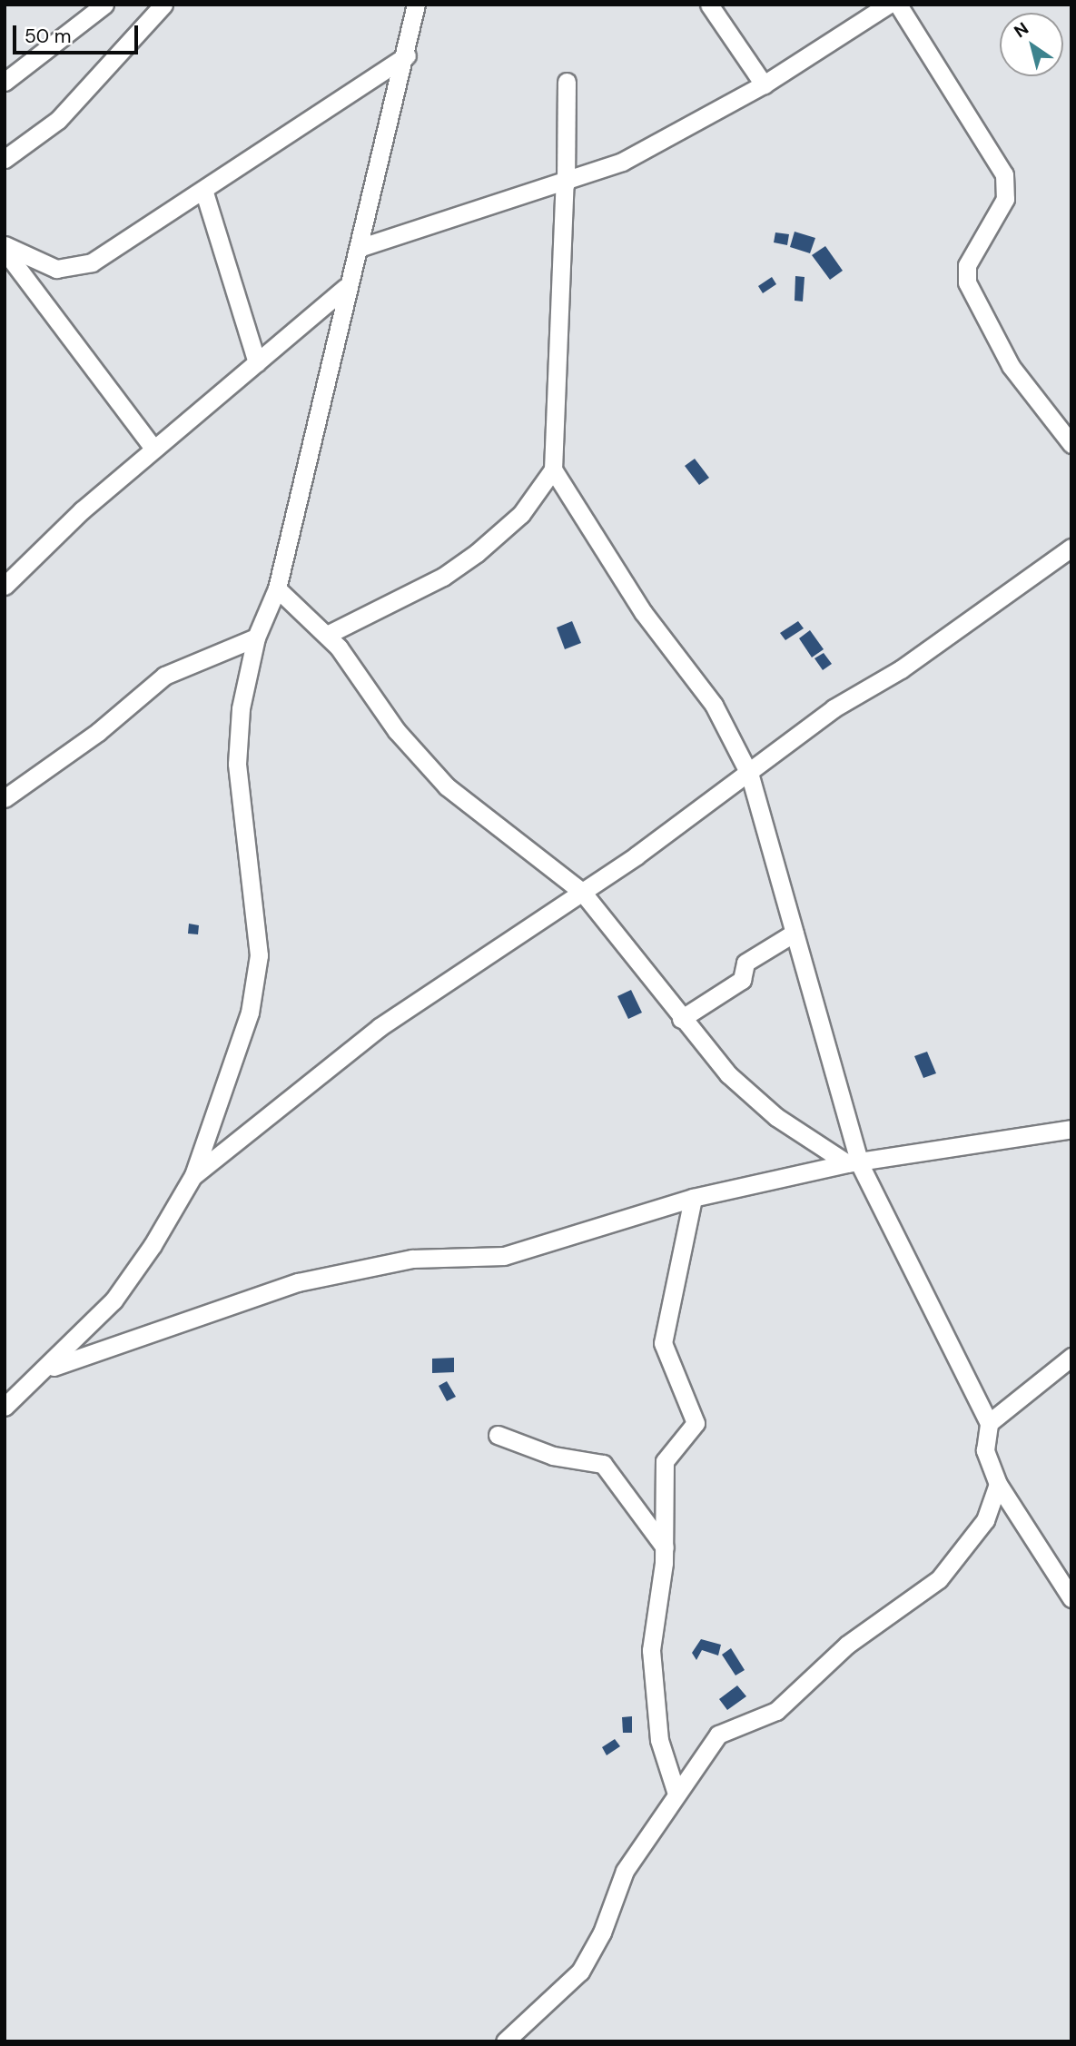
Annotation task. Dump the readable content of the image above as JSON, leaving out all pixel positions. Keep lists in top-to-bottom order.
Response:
{
  "scale_bar": "50 m",
  "north": "top left"
}
